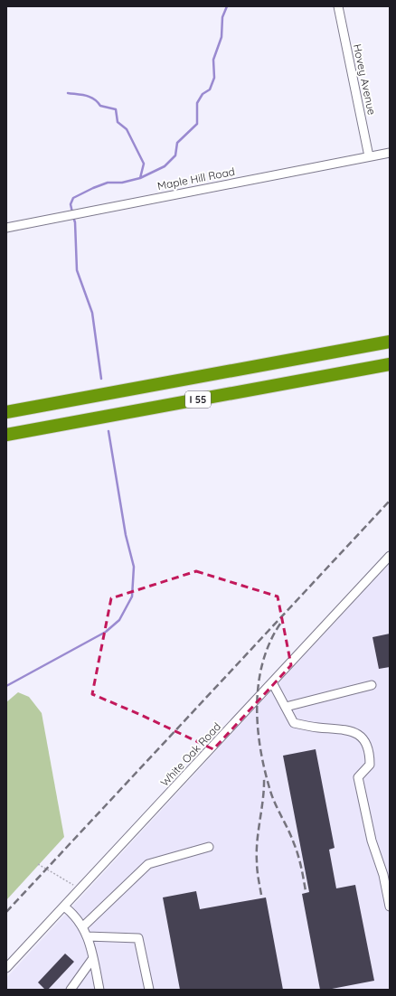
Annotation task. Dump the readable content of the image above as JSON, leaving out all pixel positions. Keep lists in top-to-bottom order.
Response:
{
  "streets": {
    "highway": ["I 55"],
    "street": ["Hovey Avenue", "Maple Hill Road", "White Oak Road"]
  },
  "crossings": [
    ["Hovey Avenue", "Maple Hill Road"]
  ]
}
